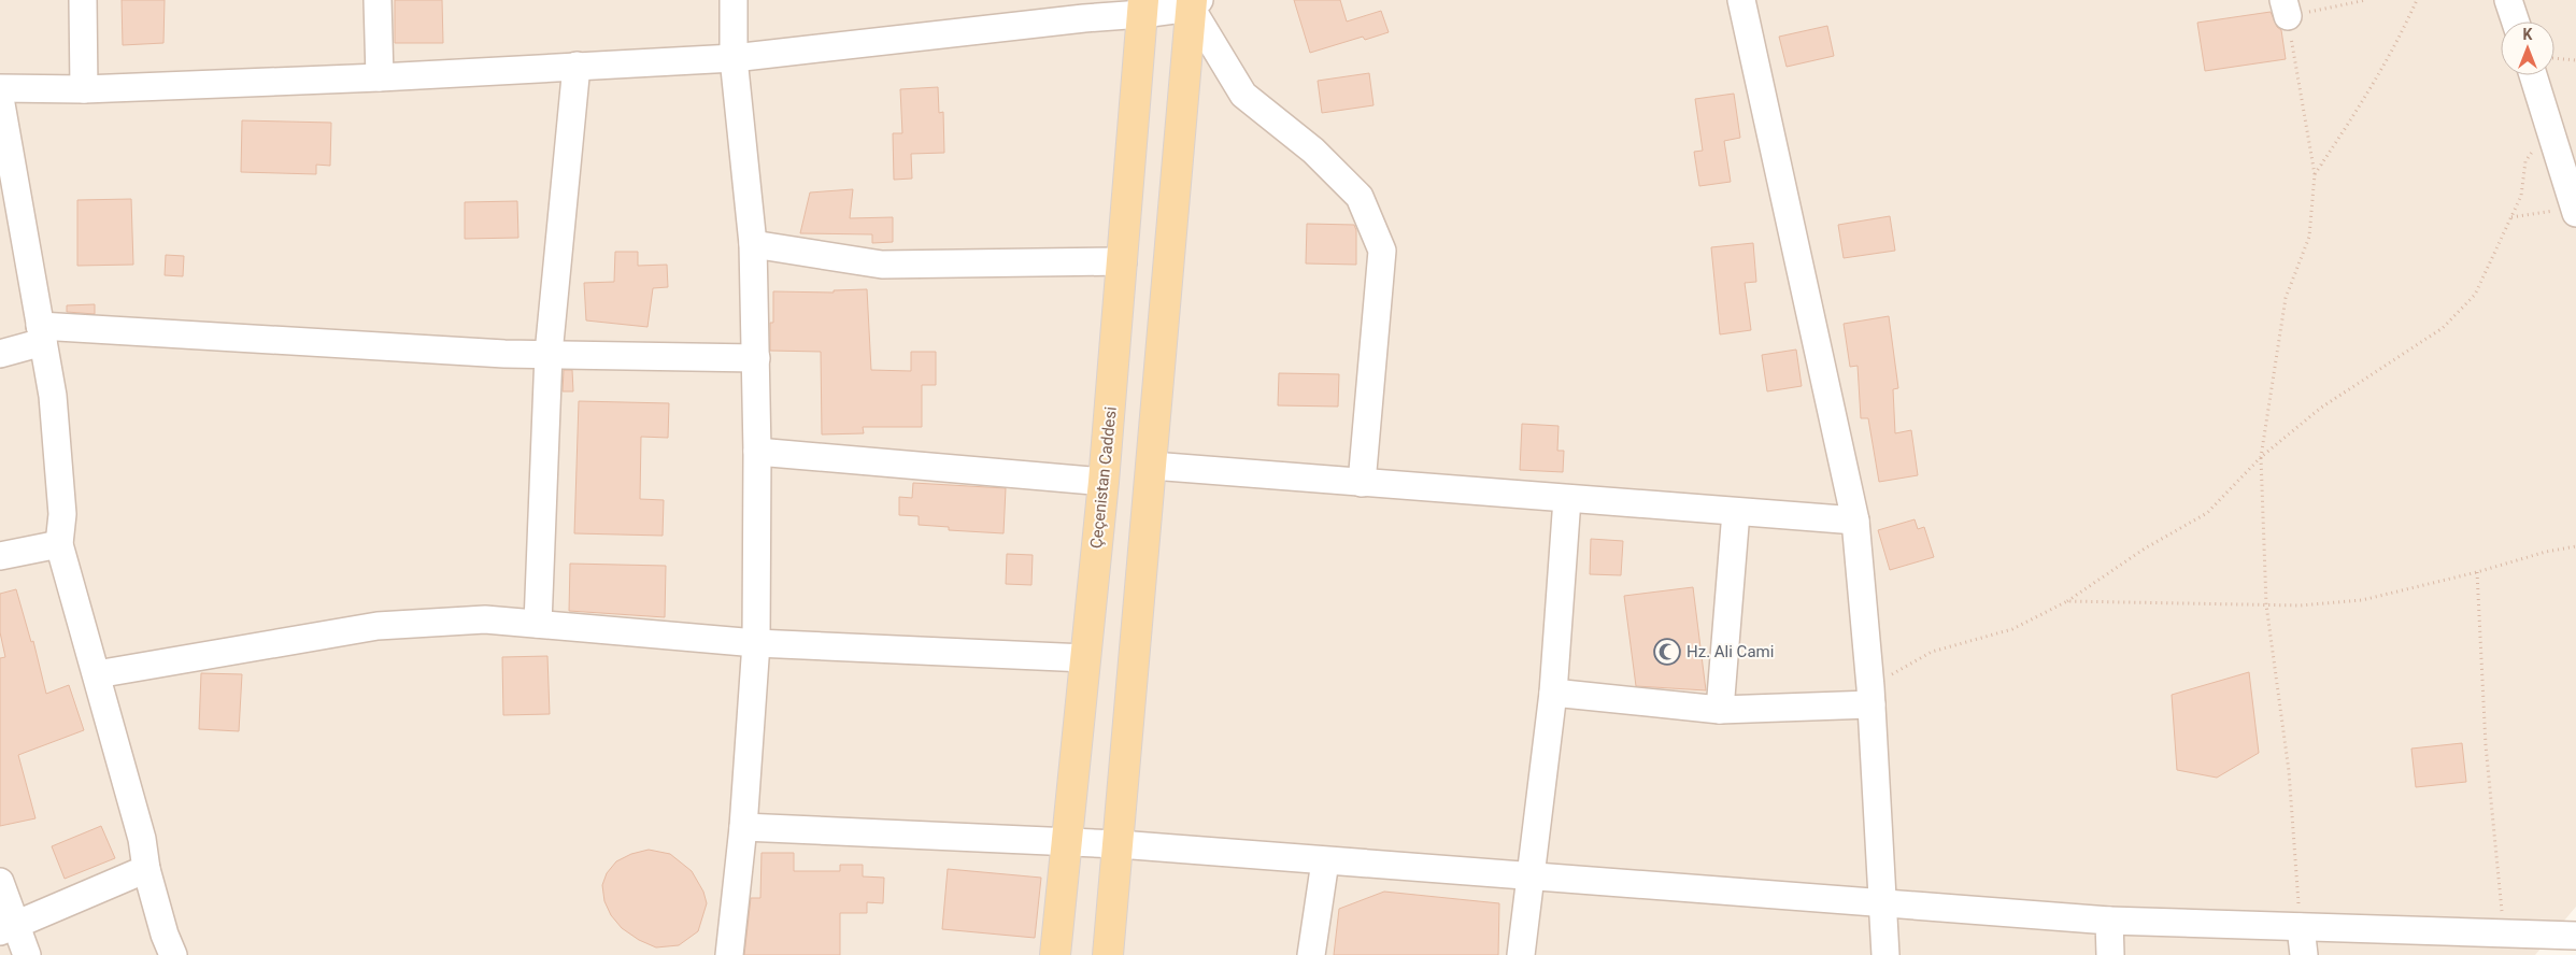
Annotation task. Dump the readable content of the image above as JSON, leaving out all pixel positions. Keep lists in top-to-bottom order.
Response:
{
  "streets": {
    "main road": ["Çeçenistan Caddesi"]
  },
  "places": {
    "mosque": ["Hz. Ali Cami"]
  },
  "north": "top"
}
